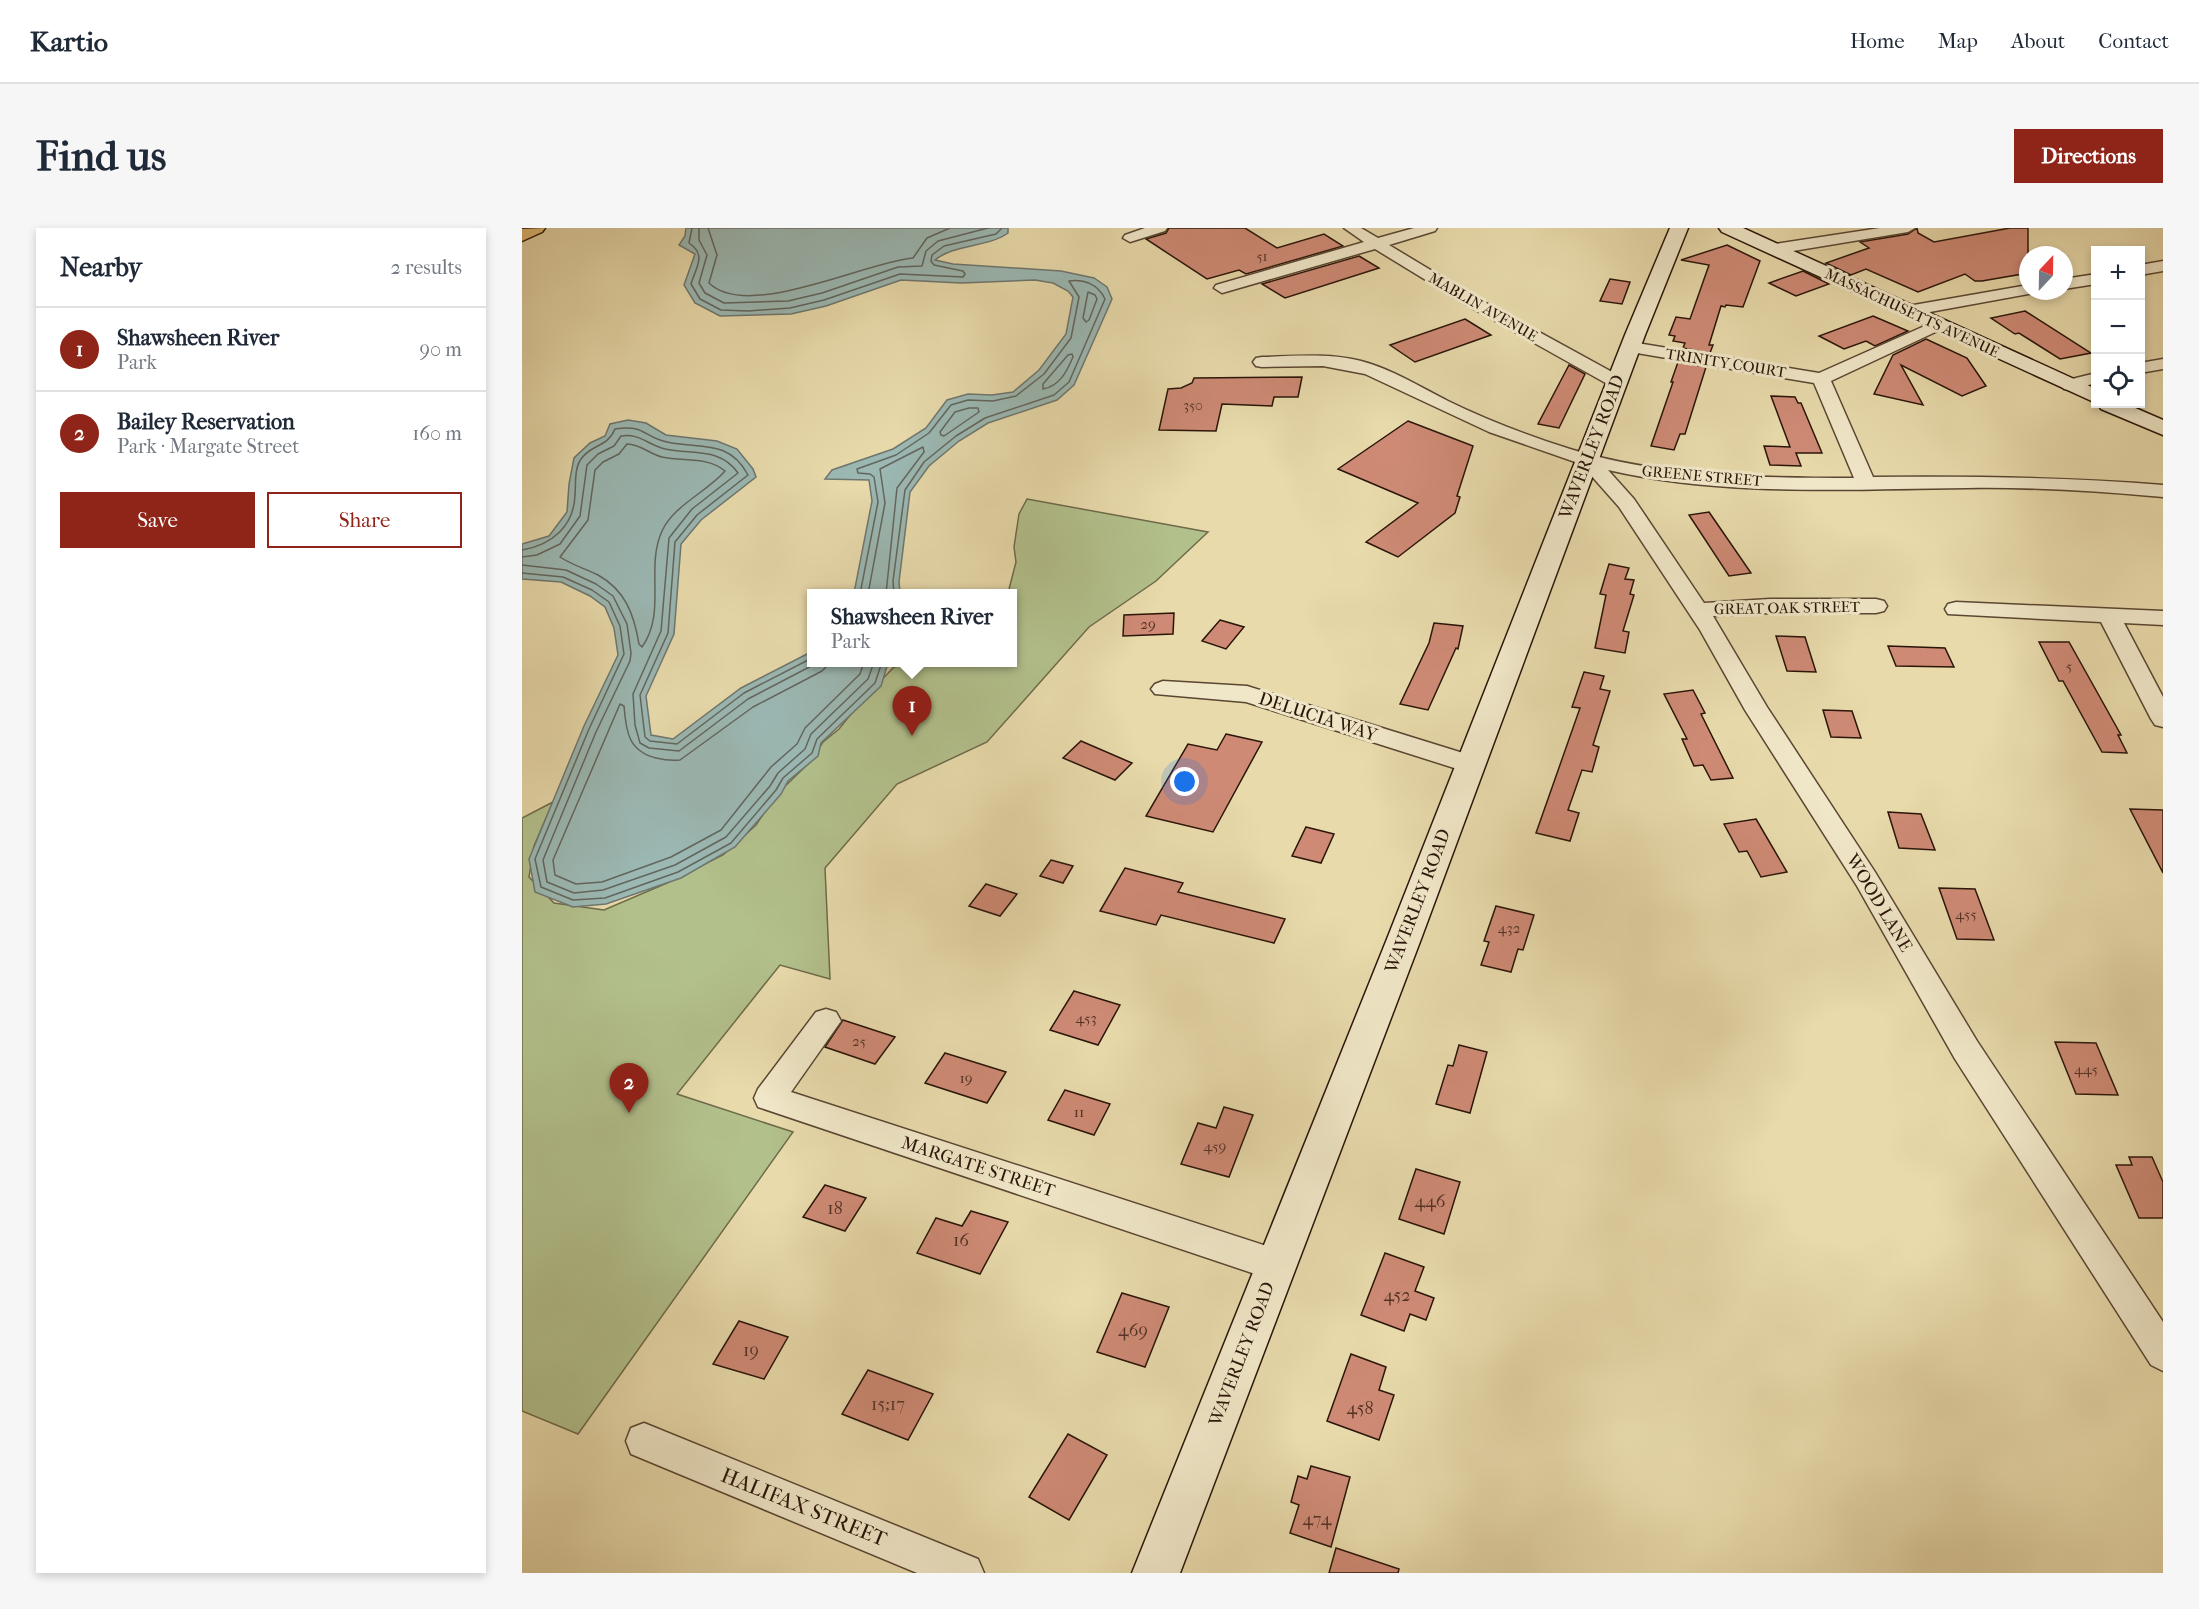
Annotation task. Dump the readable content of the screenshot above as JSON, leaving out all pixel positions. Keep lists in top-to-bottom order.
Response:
{
  "streets": {
    "main road": ["MASSACHUSETTS AVENUE", "WAVERLEY ROAD"],
    "street": [
      "MABLIN AVENUE",
      "TRINITY COURT",
      "GREENE STREET",
      "GREAT OAK STREET",
      "DELUCIA WAY",
      "WOOD LANE",
      "MARGATE STREET",
      "HALIFAX STREET"
    ]
  },
  "crossings": [
    ["MABLIN AVENUE", "WAVERLEY ROAD"],
    ["TRINITY COURT", "WAVERLEY ROAD"],
    ["WAVERLEY ROAD", "GREENE STREET"],
    ["WAVERLEY ROAD", "DELUCIA WAY"],
    ["WAVERLEY ROAD", "WOOD LANE"],
    ["WAVERLEY ROAD", "MARGATE STREET"],
    ["GREENE STREET", "WOOD LANE"],
    ["GREAT OAK STREET", "WOOD LANE"]
  ],
  "house_numbers": [
    "51",
    "350",
    "29",
    "5",
    "455",
    "432",
    "453",
    "25",
    "445",
    "19",
    "11",
    "459",
    "446",
    "18",
    "16",
    "452",
    "469",
    "19",
    "15;17",
    "458",
    "474"
  ],
  "north": "top",
  "page": {
    "header": "Kartio",
    "nav": [
      "Home",
      "Map",
      "About",
      "Contact"
    ],
    "buttons": [
      "Directions",
      ["Save", "Share"]
    ],
    "title": "Find us",
    "heading": ["Nearby", "2 results"],
    "map_buttons": ["+", "−"],
    "list": [
      {
        "mark": "1",
        "name": "Shawsheen River",
        "note": "Park",
        "value": "90 m"
      },
      {
        "mark": "2",
        "name": "Bailey Reservation",
        "note": "Park · Margate Street",
        "value": "160 m"
      }
    ],
    "popup": ["Shawsheen River", "Park"],
    "pins": ["1", "2"]
  }
}
